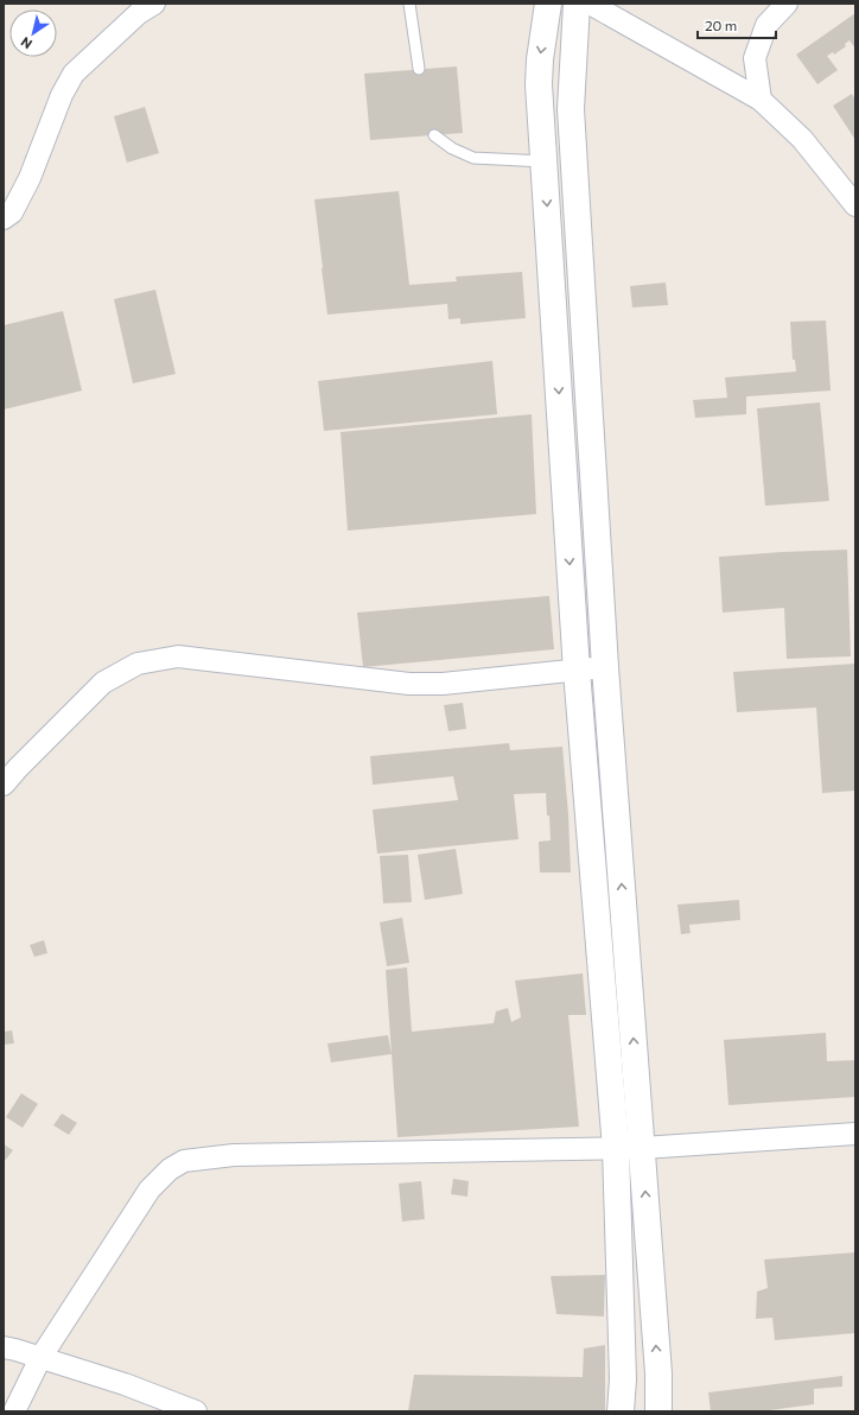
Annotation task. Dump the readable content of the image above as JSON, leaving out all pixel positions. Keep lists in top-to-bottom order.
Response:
{
  "scale_bar": "20 m",
  "north": "bottom left"
}
